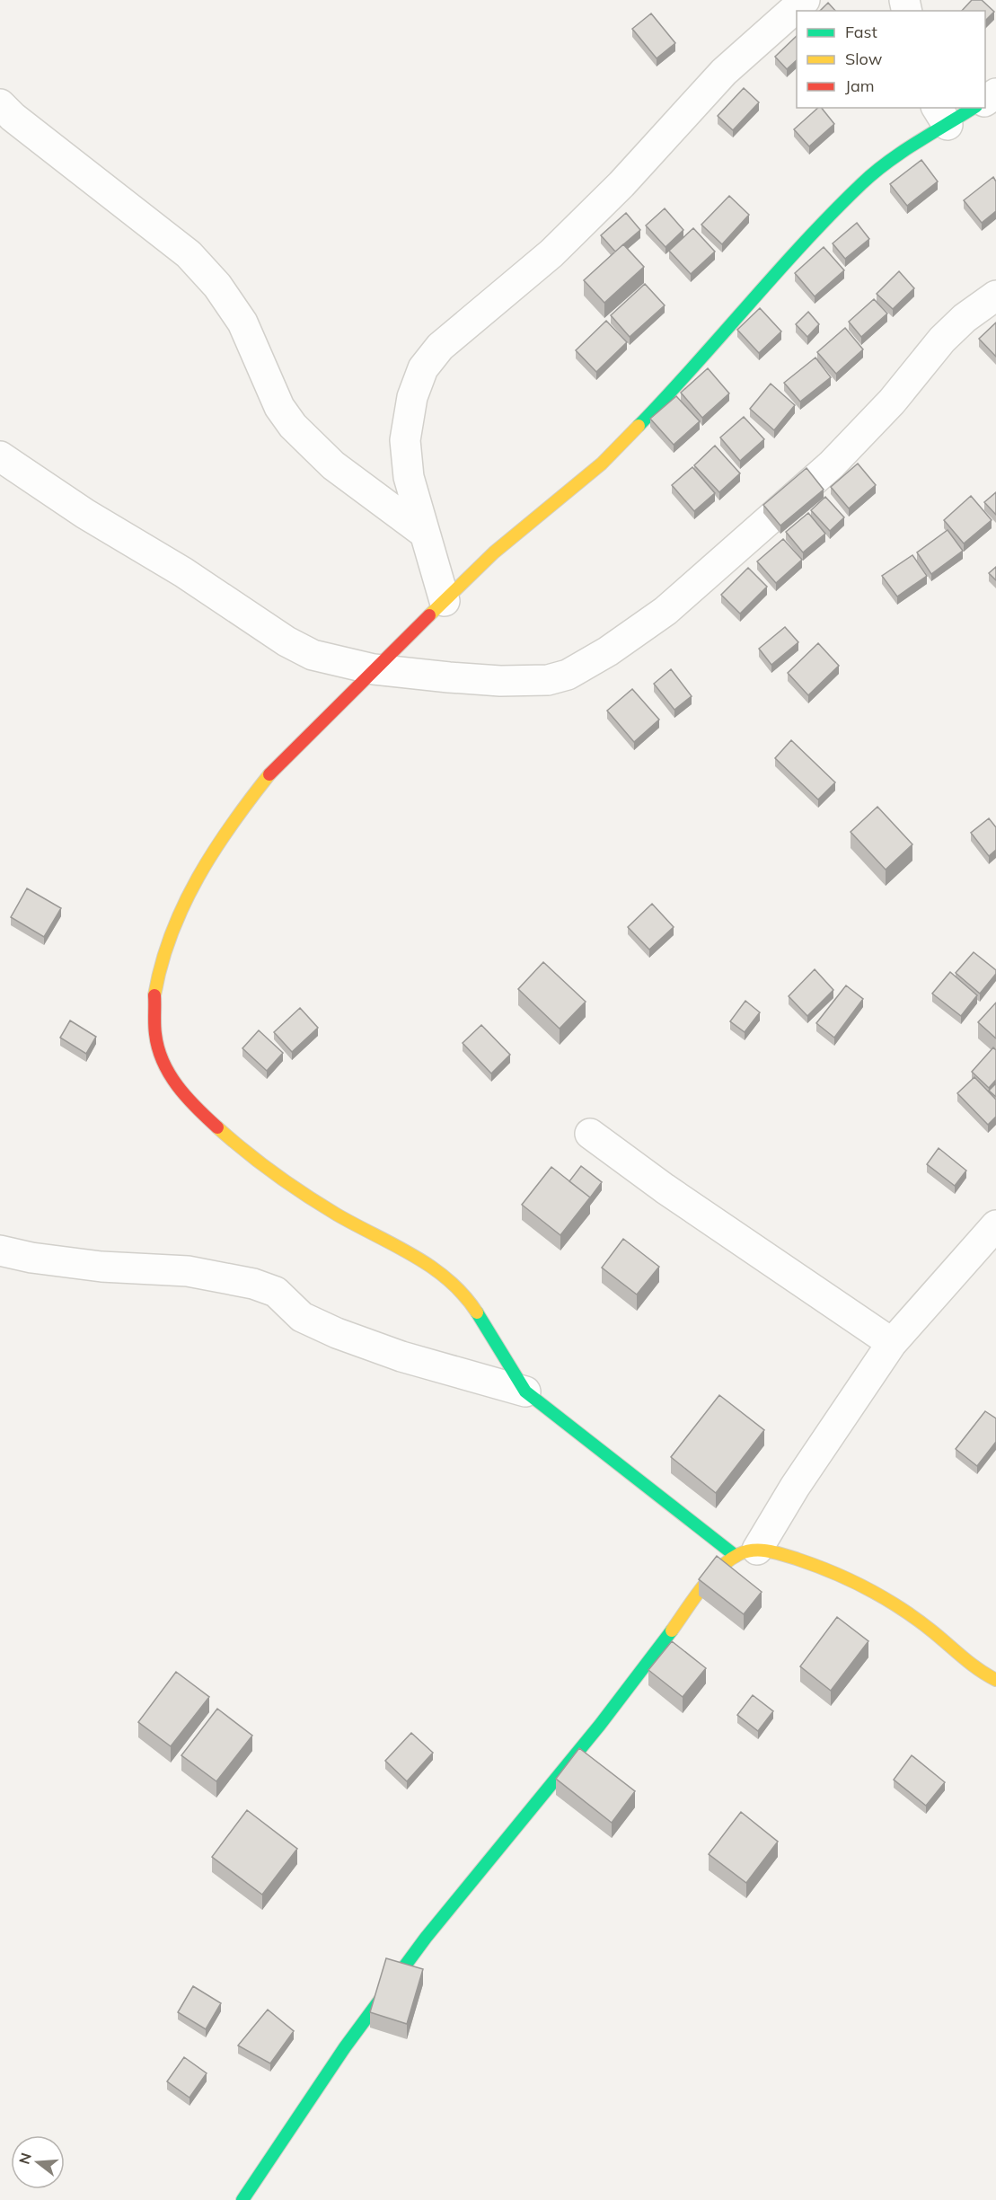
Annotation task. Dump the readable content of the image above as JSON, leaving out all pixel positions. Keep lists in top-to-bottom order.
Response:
{
  "legend": ["Fast", "Slow", "Jam"],
  "north": "left"
}
